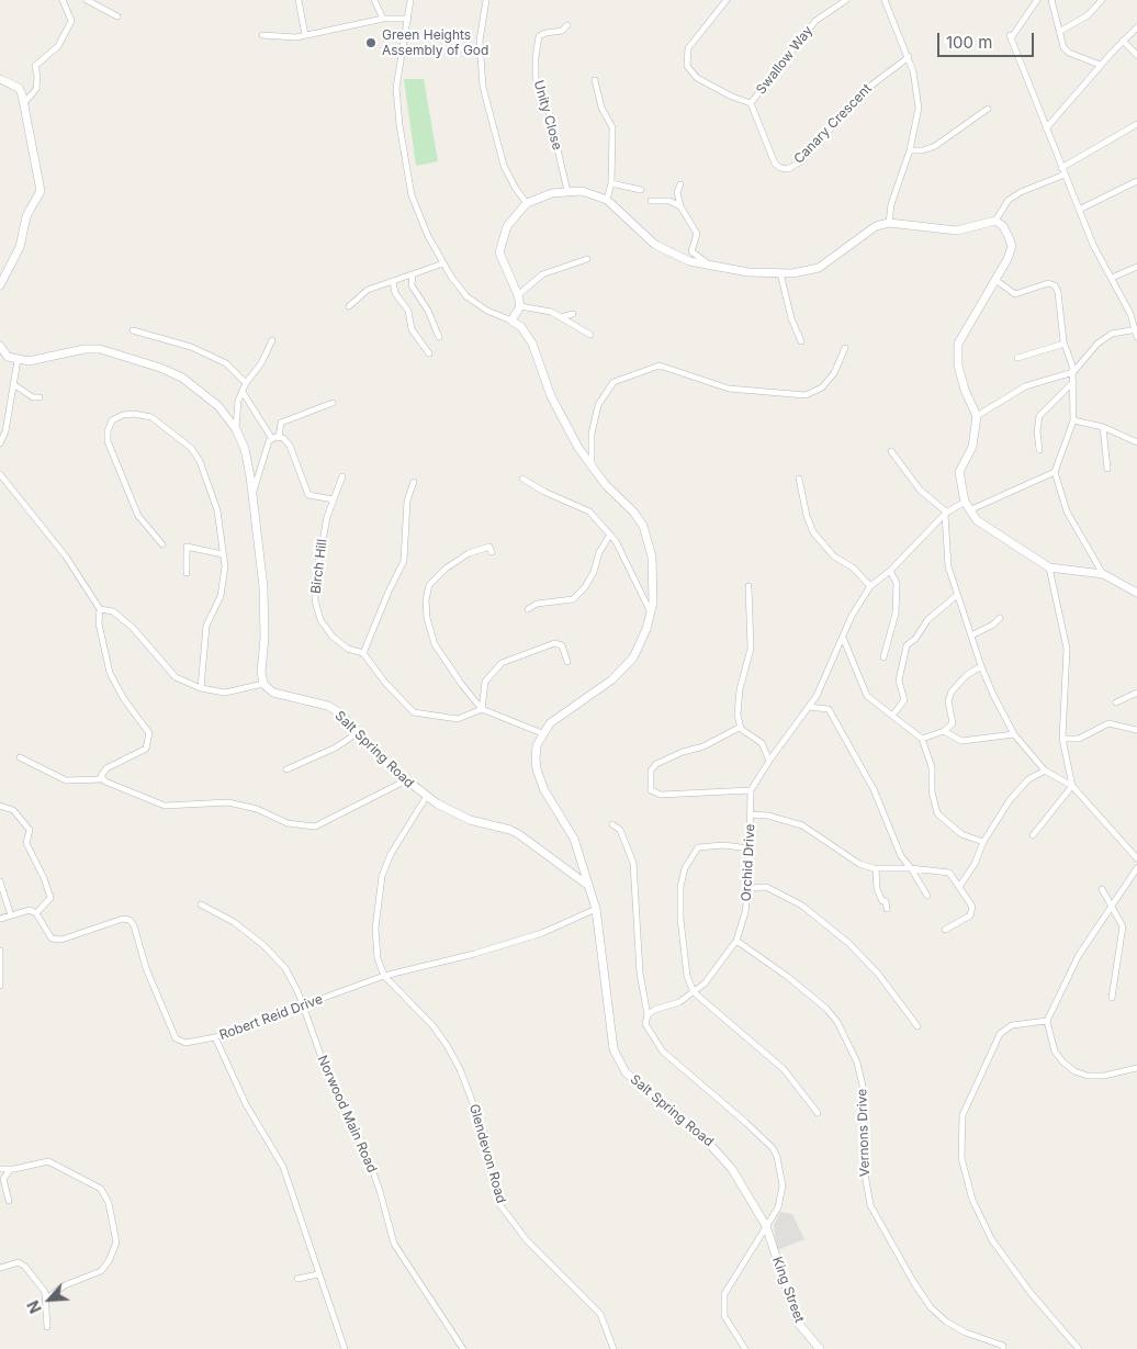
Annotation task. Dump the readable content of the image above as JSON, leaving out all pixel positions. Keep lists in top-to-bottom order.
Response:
{
  "streets": {
    "street": [
      "Swallow Way",
      "Unity Close",
      "Canary Crescent",
      "Birch Hill",
      "Salt Spring Road",
      "Orchid Drive",
      "Robert Reid Drive",
      "Norwood Main Road",
      "Vernons Drive",
      "Glendevon Road",
      "King Street"
    ]
  },
  "crossings": [
    ["Swallow Way", "Canary Crescent"],
    ["Salt Spring Road", "Robert Reid Drive"],
    ["Salt Spring Road", "Glendevon Road"],
    ["Salt Spring Road", "King Street"],
    ["Orchid Drive", "Vernons Drive"],
    ["Robert Reid Drive", "Norwood Main Road"],
    ["Robert Reid Drive", "Glendevon Road"]
  ],
  "places": ["Green Heights Assembly of God"],
  "scale_bar": "100 m",
  "north": "bottom left"
}
